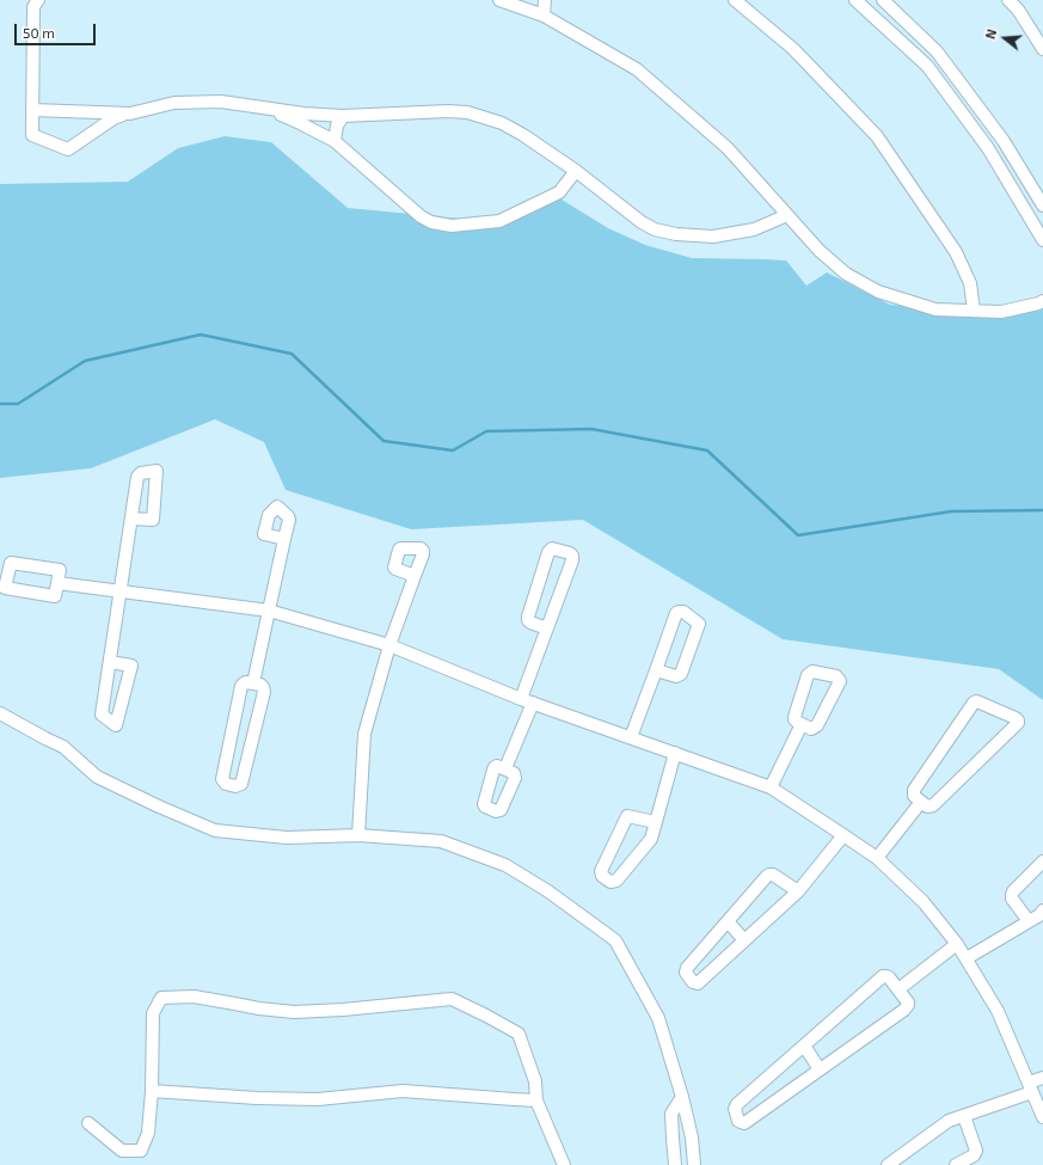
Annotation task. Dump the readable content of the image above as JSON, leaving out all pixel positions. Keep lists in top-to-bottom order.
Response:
{
  "scale_bar": "50 m",
  "north": "left"
}
